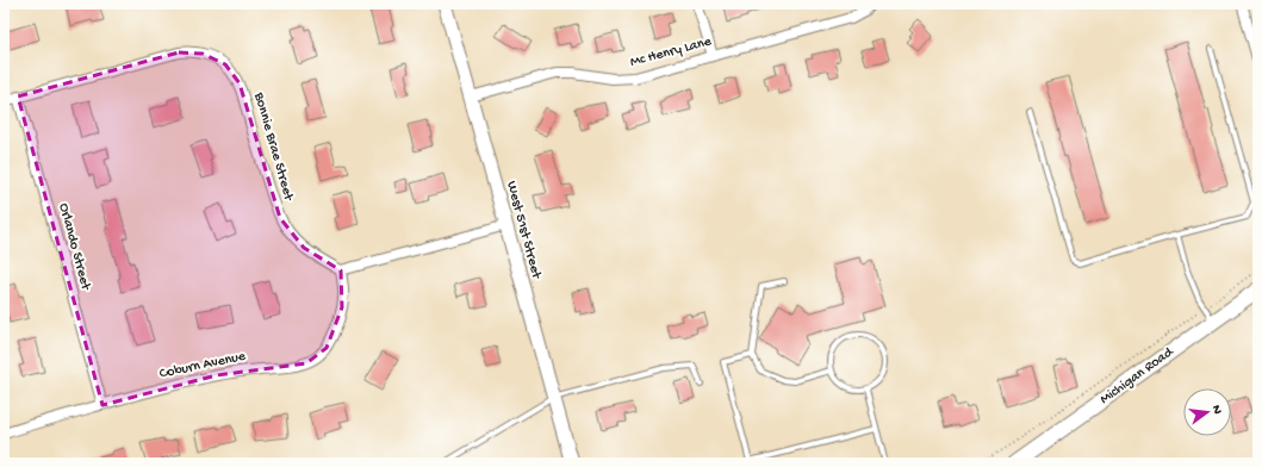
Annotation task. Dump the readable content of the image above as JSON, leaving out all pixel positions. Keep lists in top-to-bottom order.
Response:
{
  "streets": {
    "main road": ["Michigan Road"],
    "street": [
      "Mc Henry Lane",
      "Bonnie Brae Street",
      "West 51st Street",
      "Orlando Street",
      "Coburn Avenue"
    ]
  },
  "crossings": [
    ["Mc Henry Lane", "West 51st Street"],
    ["Bonnie Brae Street", "Orlando Street"],
    ["Bonnie Brae Street", "Coburn Avenue"],
    ["Orlando Street", "Coburn Avenue"]
  ],
  "north": "right"
}
